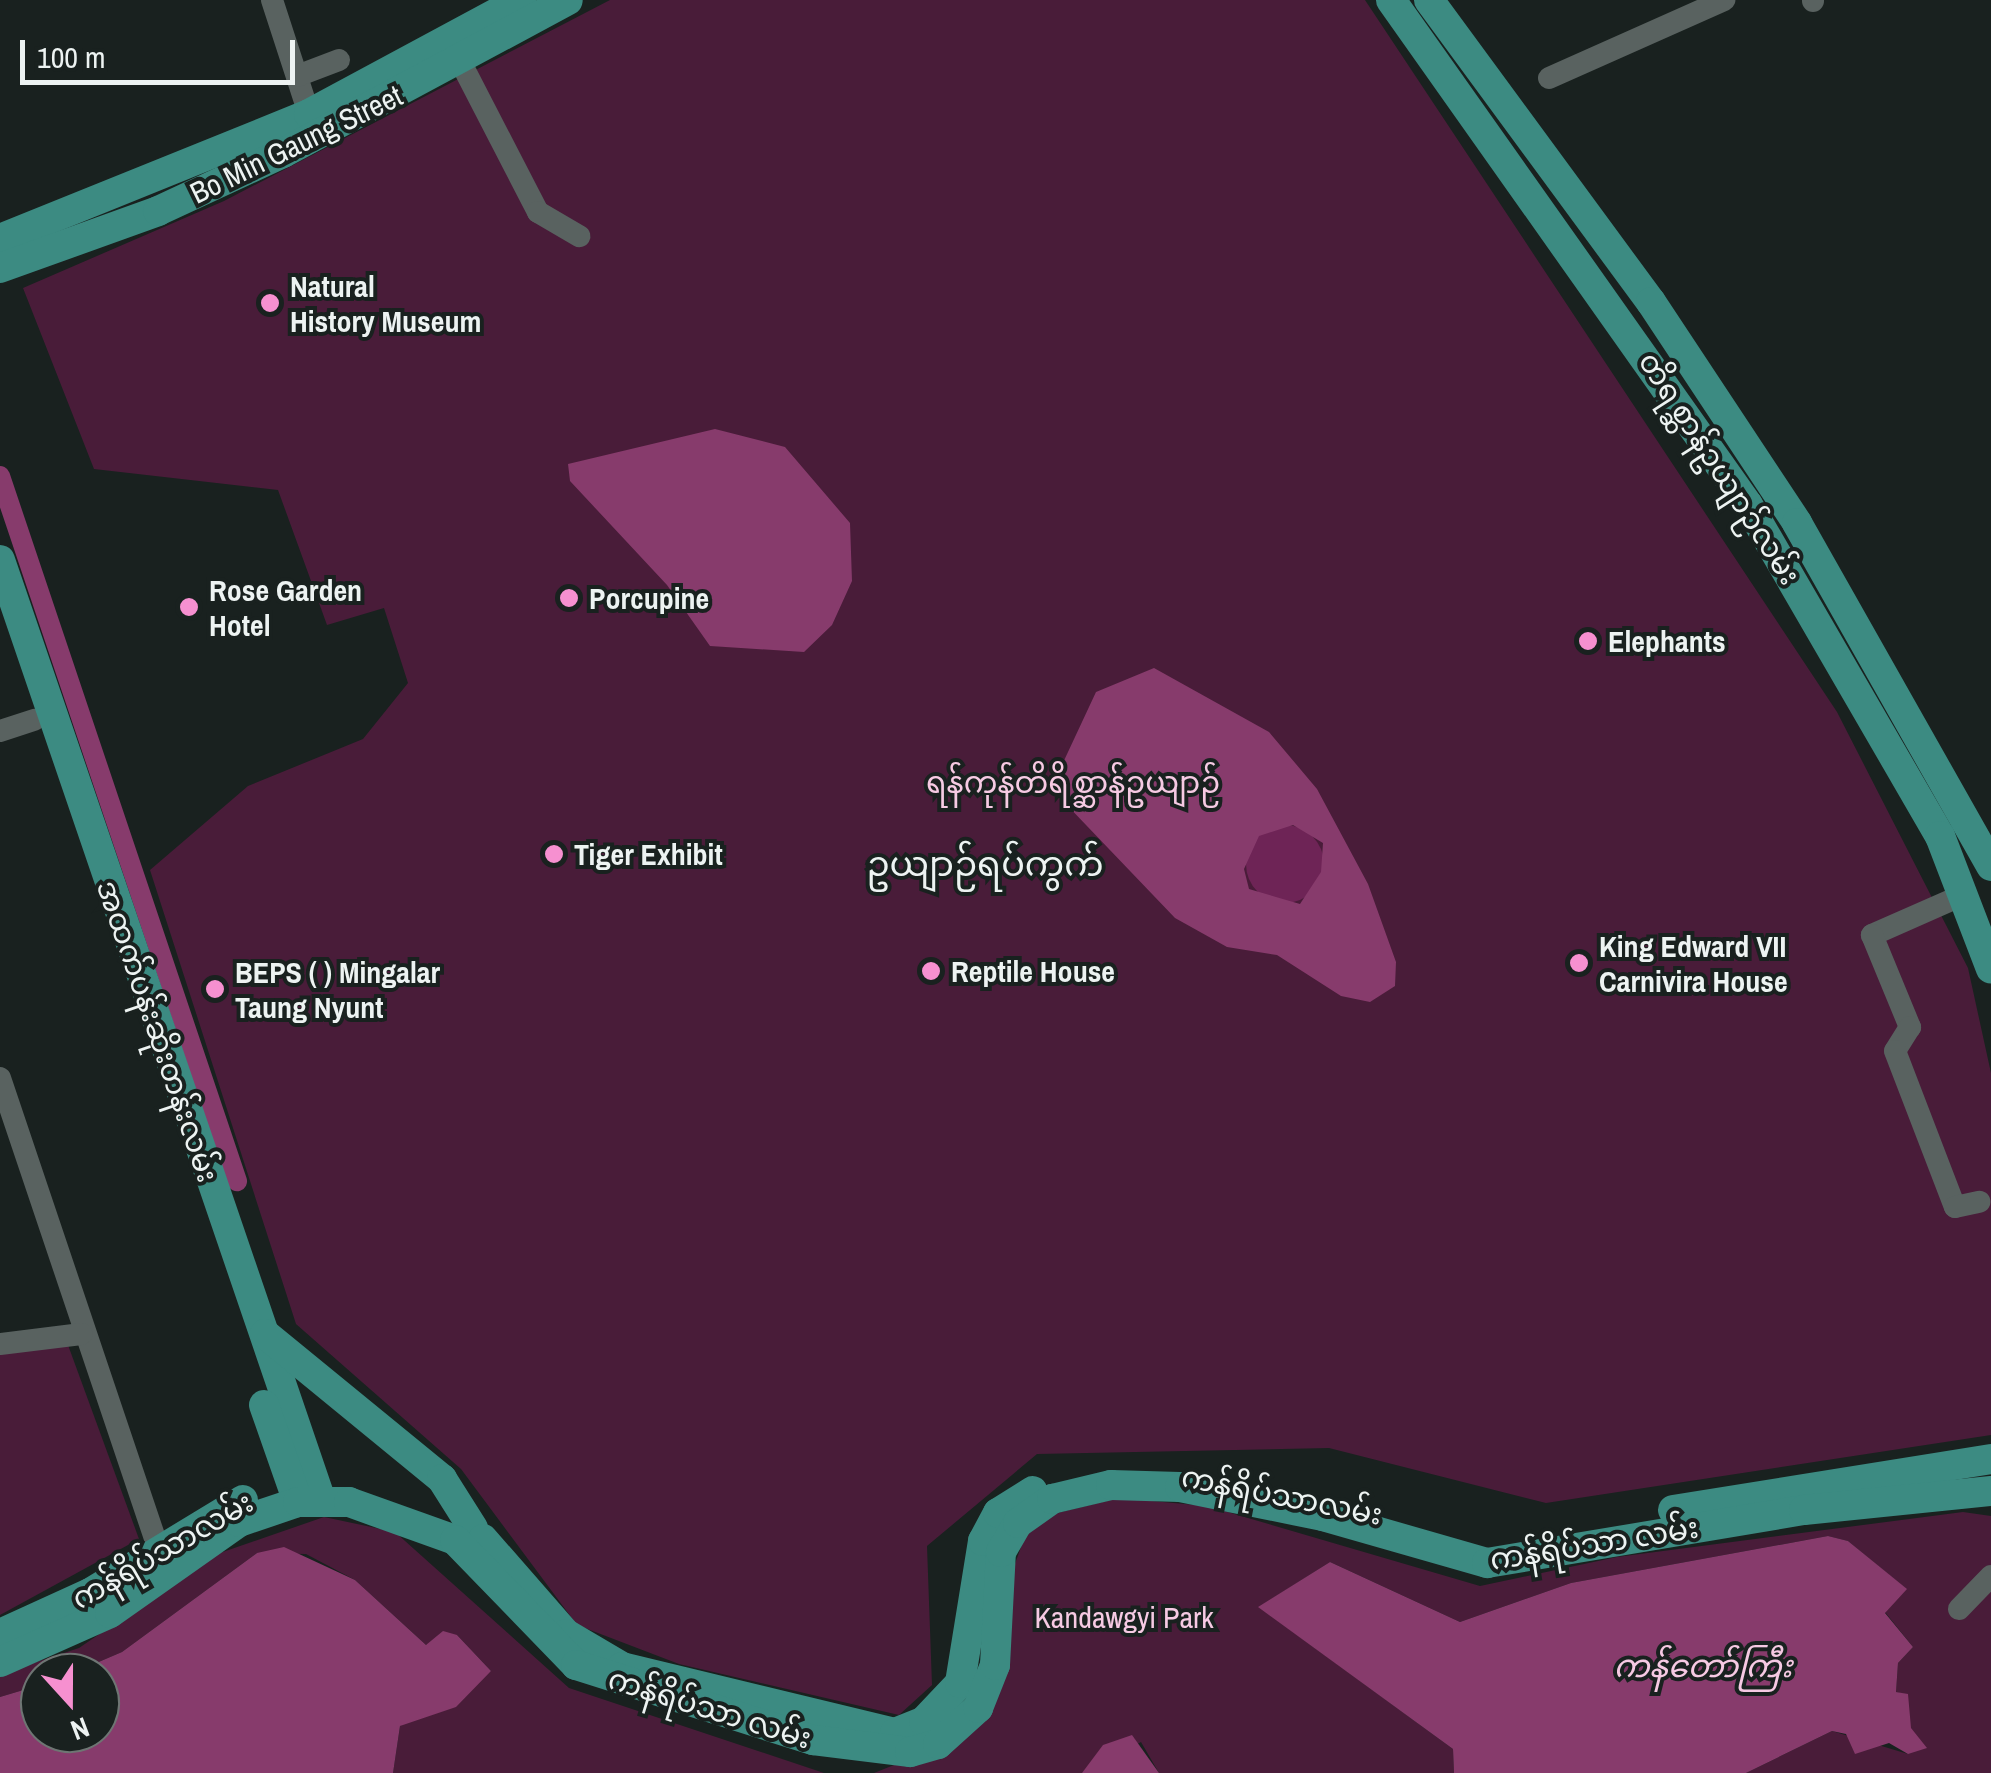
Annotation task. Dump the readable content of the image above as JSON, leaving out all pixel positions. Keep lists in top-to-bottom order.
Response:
{
  "streets": {
    "main road": [
      "Bo Min Gaung Street",
      "တိရစ္ဆာန်ဥယျာဉ်လမ်း",
      "အထက်ပန်းဆိုးတန်းလမ်း",
      "ကန်ရိပ်သာလမ်း",
      "ကန်ရိပ်သာ လမ်း"
    ]
  },
  "crossings": [
    ["အထက်ပန်းဆိုးတန်းလမ်း", "ကန်ရိပ်သာလမ်း"],
    ["အထက်ပန်းဆိုးတန်းလမ်း", "ကန်ရိပ်သာ လမ်း"],
    ["ကန်ရိပ်သာလမ်း", "ကန်ရိပ်သာ လမ်း"]
  ],
  "districts": ["ဥယျာဉ်ရပ်ကွက်"],
  "water": ["ကန်တော်ကြီး"],
  "parks": ["ရန်ကုန်တိရိစ္ဆာန်ဥယျာဉ်", "Kandawgyi Park"],
  "places": [
    "Natural History Museum",
    "Porcupine",
    "Rose Garden Hotel",
    "Elephants",
    "Tiger Exhibit",
    "King Edward VII Carnivira House",
    "Reptile House",
    "BEPS ( ) Mingalar Taung Nyunt"
  ],
  "scale_bar": "100 m",
  "north": "bottom"
}
